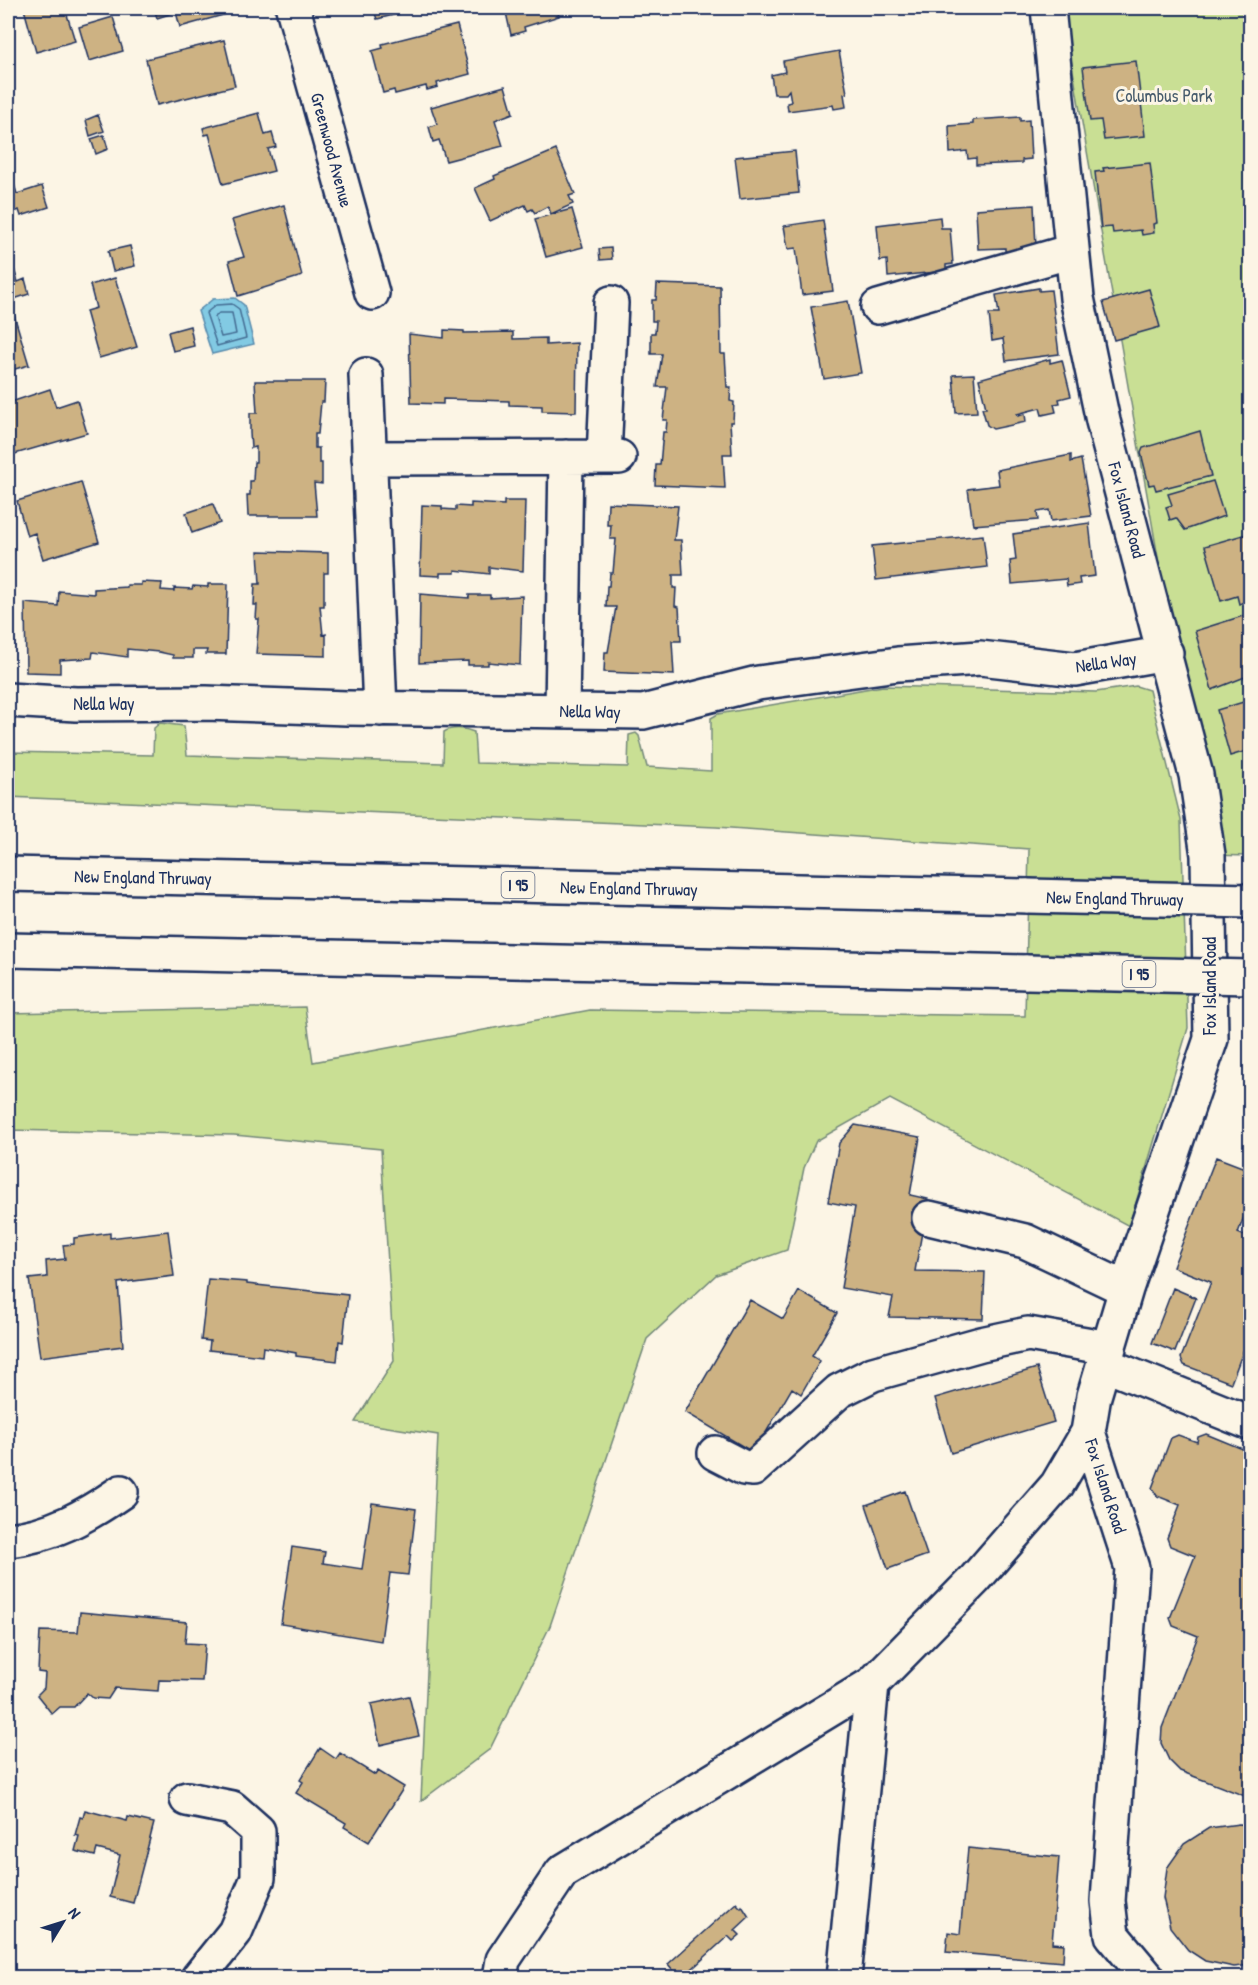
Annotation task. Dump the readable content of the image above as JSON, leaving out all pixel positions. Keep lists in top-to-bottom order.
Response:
{
  "streets": {
    "main road": [
      "Greenwood Avenue",
      "Fox Island Road",
      "Nella Way",
      "New England Thruway",
      "I 95"
    ]
  },
  "crossings": [
    ["Fox Island Road", "Nella Way"]
  ],
  "parks": ["Columbus Park"],
  "north": "top right"
}
